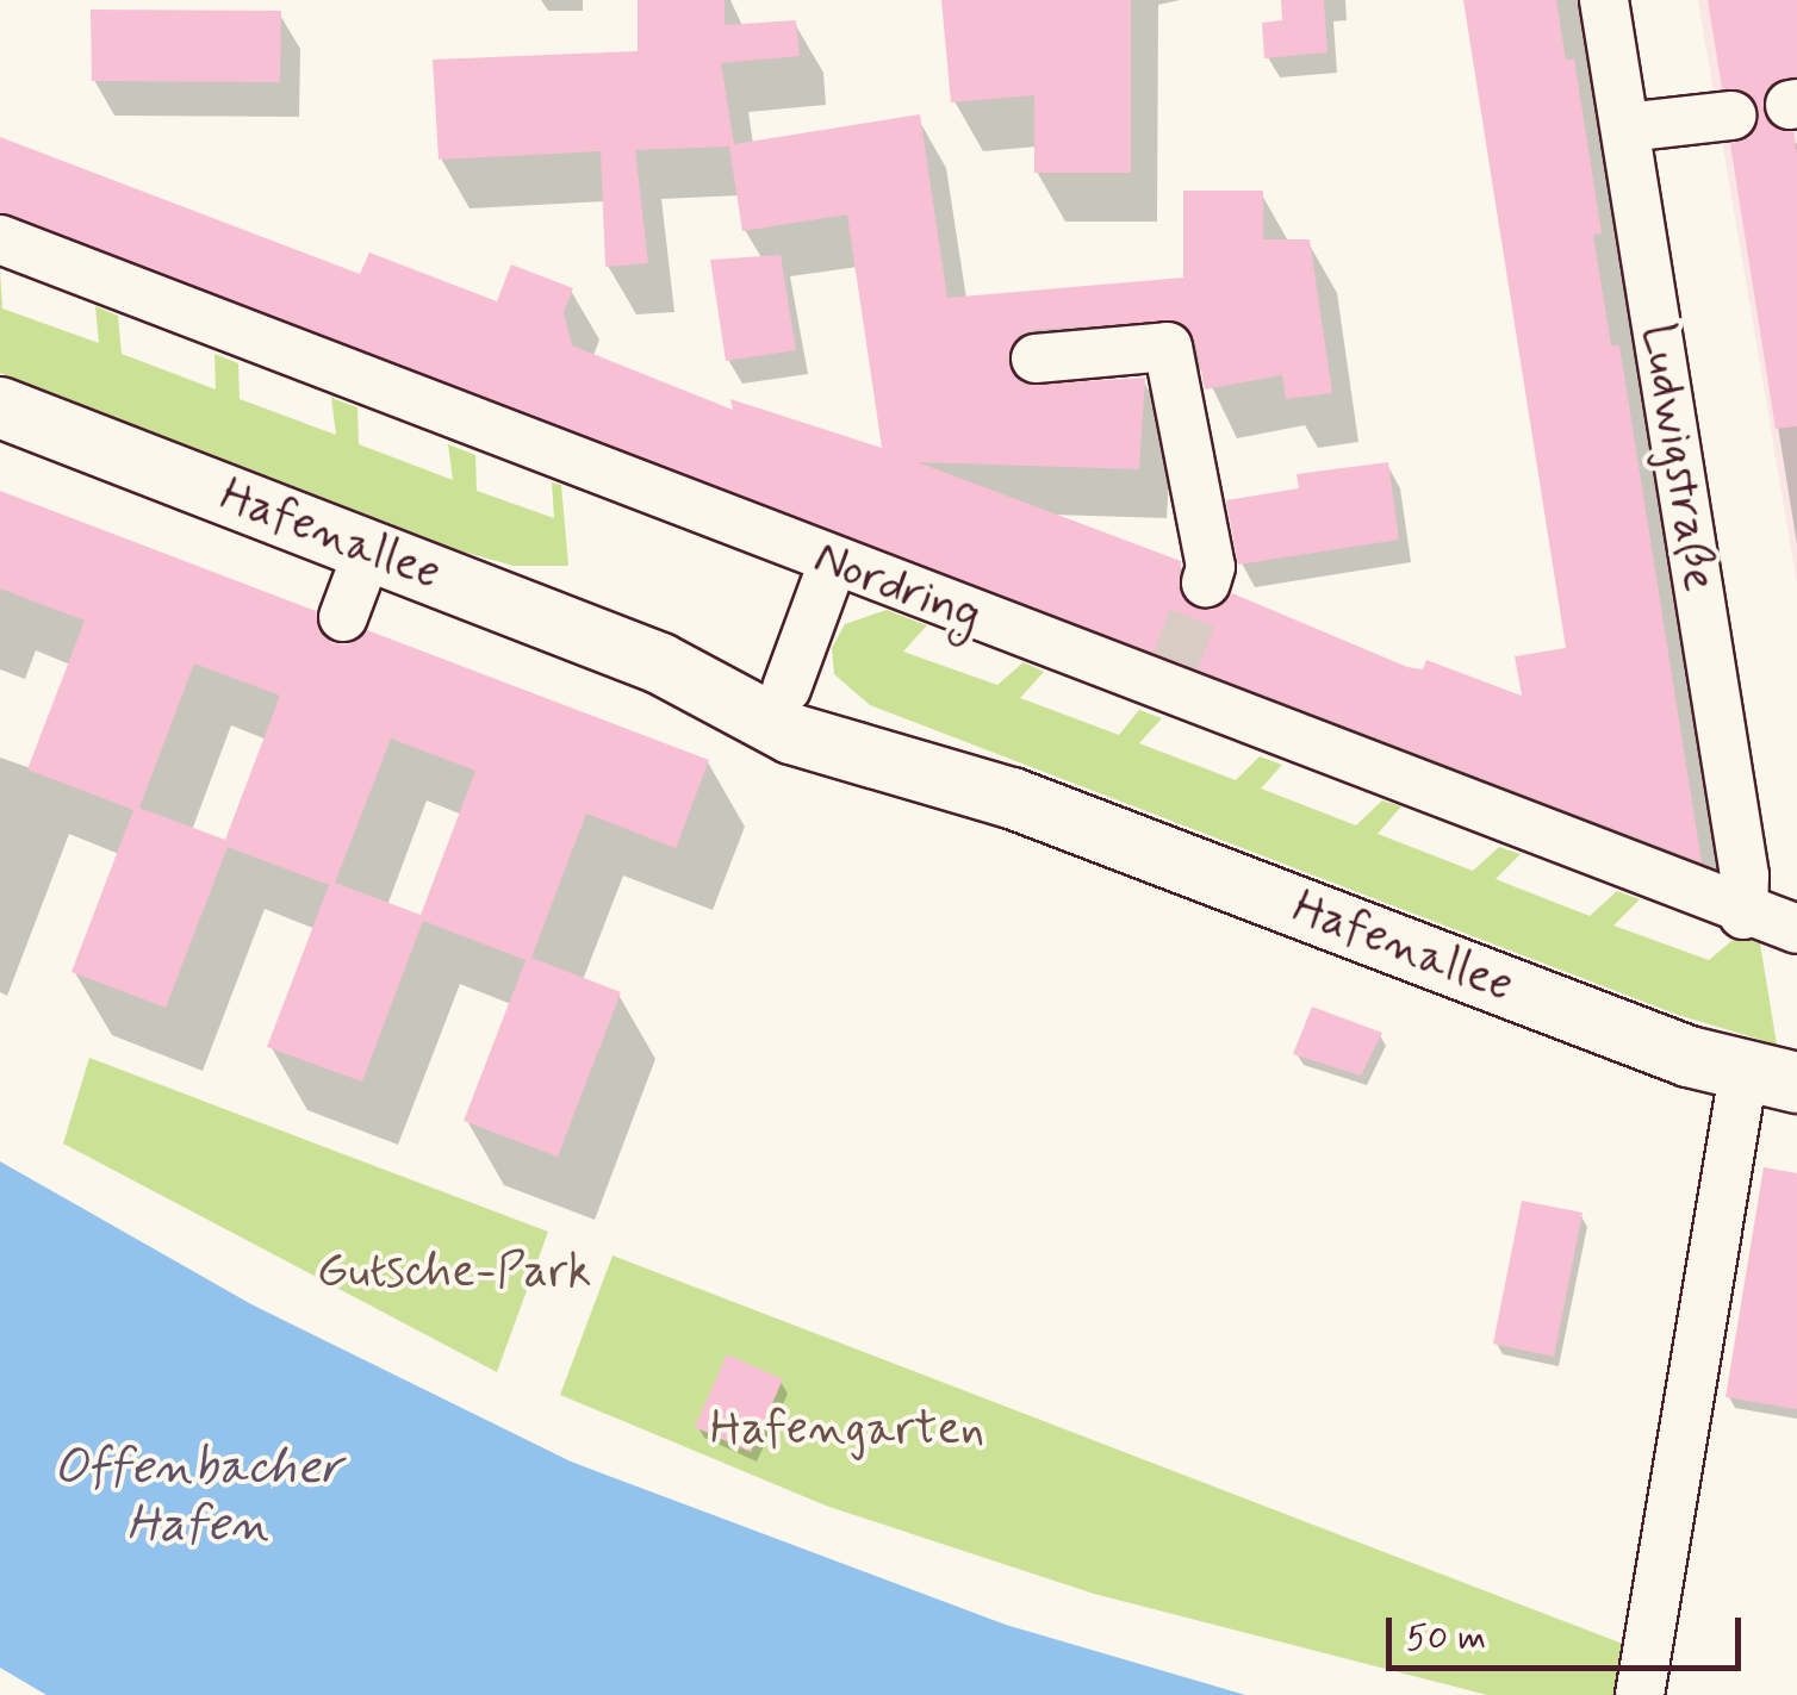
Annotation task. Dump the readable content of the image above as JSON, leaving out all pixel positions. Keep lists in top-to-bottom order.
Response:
{
  "streets": {
    "main road": ["Hafenallee"],
    "street": ["Ludwigstraße", "Nordring"]
  },
  "crossings": [
    ["Ludwigstraße", "Nordring"]
  ],
  "water": ["Offenbacher Hafen"],
  "parks": ["Gutsche-Park", "Hafengarten"],
  "scale_bar": "50 m"
}
